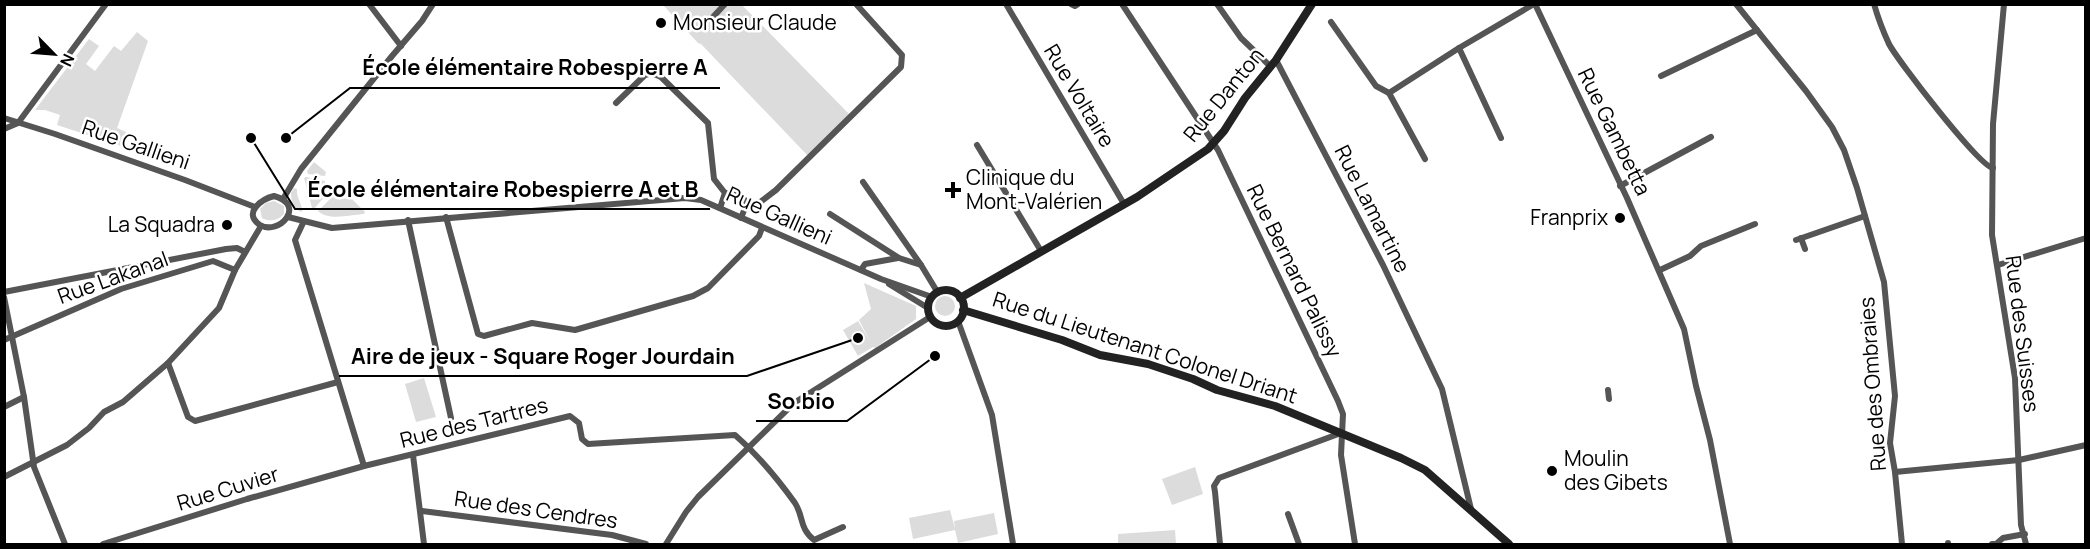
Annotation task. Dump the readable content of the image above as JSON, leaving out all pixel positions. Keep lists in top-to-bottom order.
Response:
{
  "streets": {
    "street": [
      "Rue Danton",
      "Rue Voltaire",
      "Rue Gambetta",
      "Rue Gallieni",
      "Rue Lamartine",
      "Rue Bernard Palissy",
      "Rue Lakanal",
      "Rue des Suisses",
      "Rue du Lieutenant Colonel Driant",
      "Rue des Ombraies",
      "Rue des Tartres",
      "Rue Cuvier",
      "Rue des Cendres"
    ]
  },
  "crossings": [
    ["Rue Danton", "Rue Voltaire"],
    ["Rue Danton", "Rue Gallieni"],
    ["Rue Danton", "Rue Lamartine"],
    ["Rue Danton", "Rue Bernard Palissy"],
    ["Rue Danton", "Rue du Lieutenant Colonel Driant"],
    ["Rue Gallieni", "Rue du Lieutenant Colonel Driant"],
    ["Rue Lamartine", "Rue du Lieutenant Colonel Driant"],
    ["Rue Bernard Palissy", "Rue du Lieutenant Colonel Driant"],
    ["Rue des Tartres", "Rue Cuvier"]
  ],
  "places": {
    "other": [
      "Monsieur Claude",
      "École élémentaire Robespierre A et B",
      "École élémentaire Robespierre A",
      "Franprix",
      "La Squadra",
      "Aire de jeux - Square Roger Jourdain",
      "So.bio",
      "Moulin des Gibets"
    ],
    "health": ["Clinique du Mont-Valérien"]
  },
  "north": "bottom right"
}
